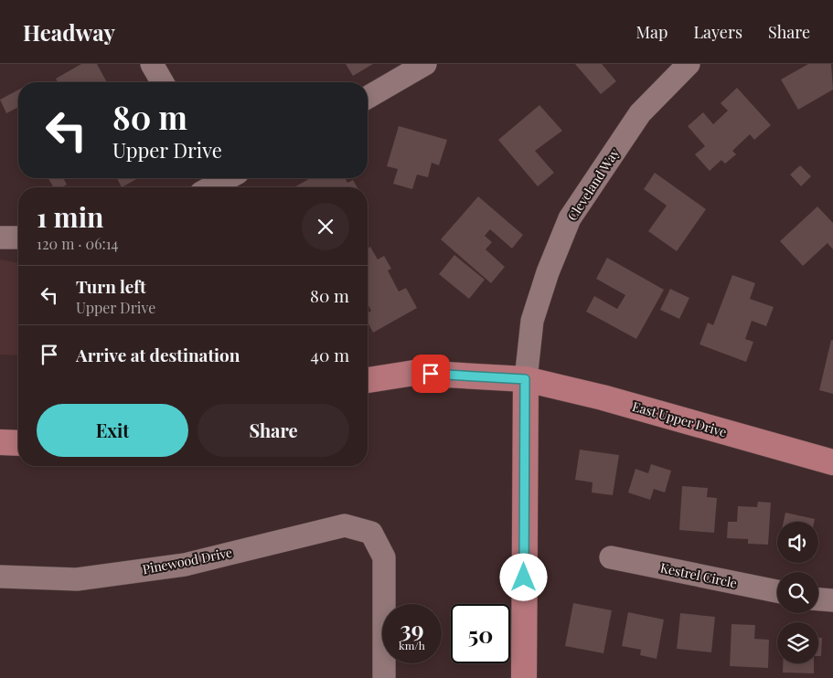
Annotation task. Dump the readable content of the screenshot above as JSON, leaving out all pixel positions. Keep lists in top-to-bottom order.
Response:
{
  "streets": {
    "main road": ["East Upper Drive"],
    "street": ["Cleveland Way", "Pinewood Drive", "Kestrel Circle"]
  },
  "crossings": [
    ["Cleveland Way", "East Upper Drive"]
  ],
  "page": {
    "header": "Headway",
    "nav": ["Map", "Layers", "Share"],
    "turn": ["80 m", "Upper Drive"],
    "heading": ["1 min", "120 m · 06:14"],
    "list": [
      {
        "name": "Turn left",
        "note": "Upper Drive",
        "value": "80 m"
      },
      {
        "name": "Arrive at destination",
        "value": "40 m"
      }
    ],
    "buttons": ["Exit", "Share"],
    "speed": "39 km/h",
    "limit": "50"
  }
}
